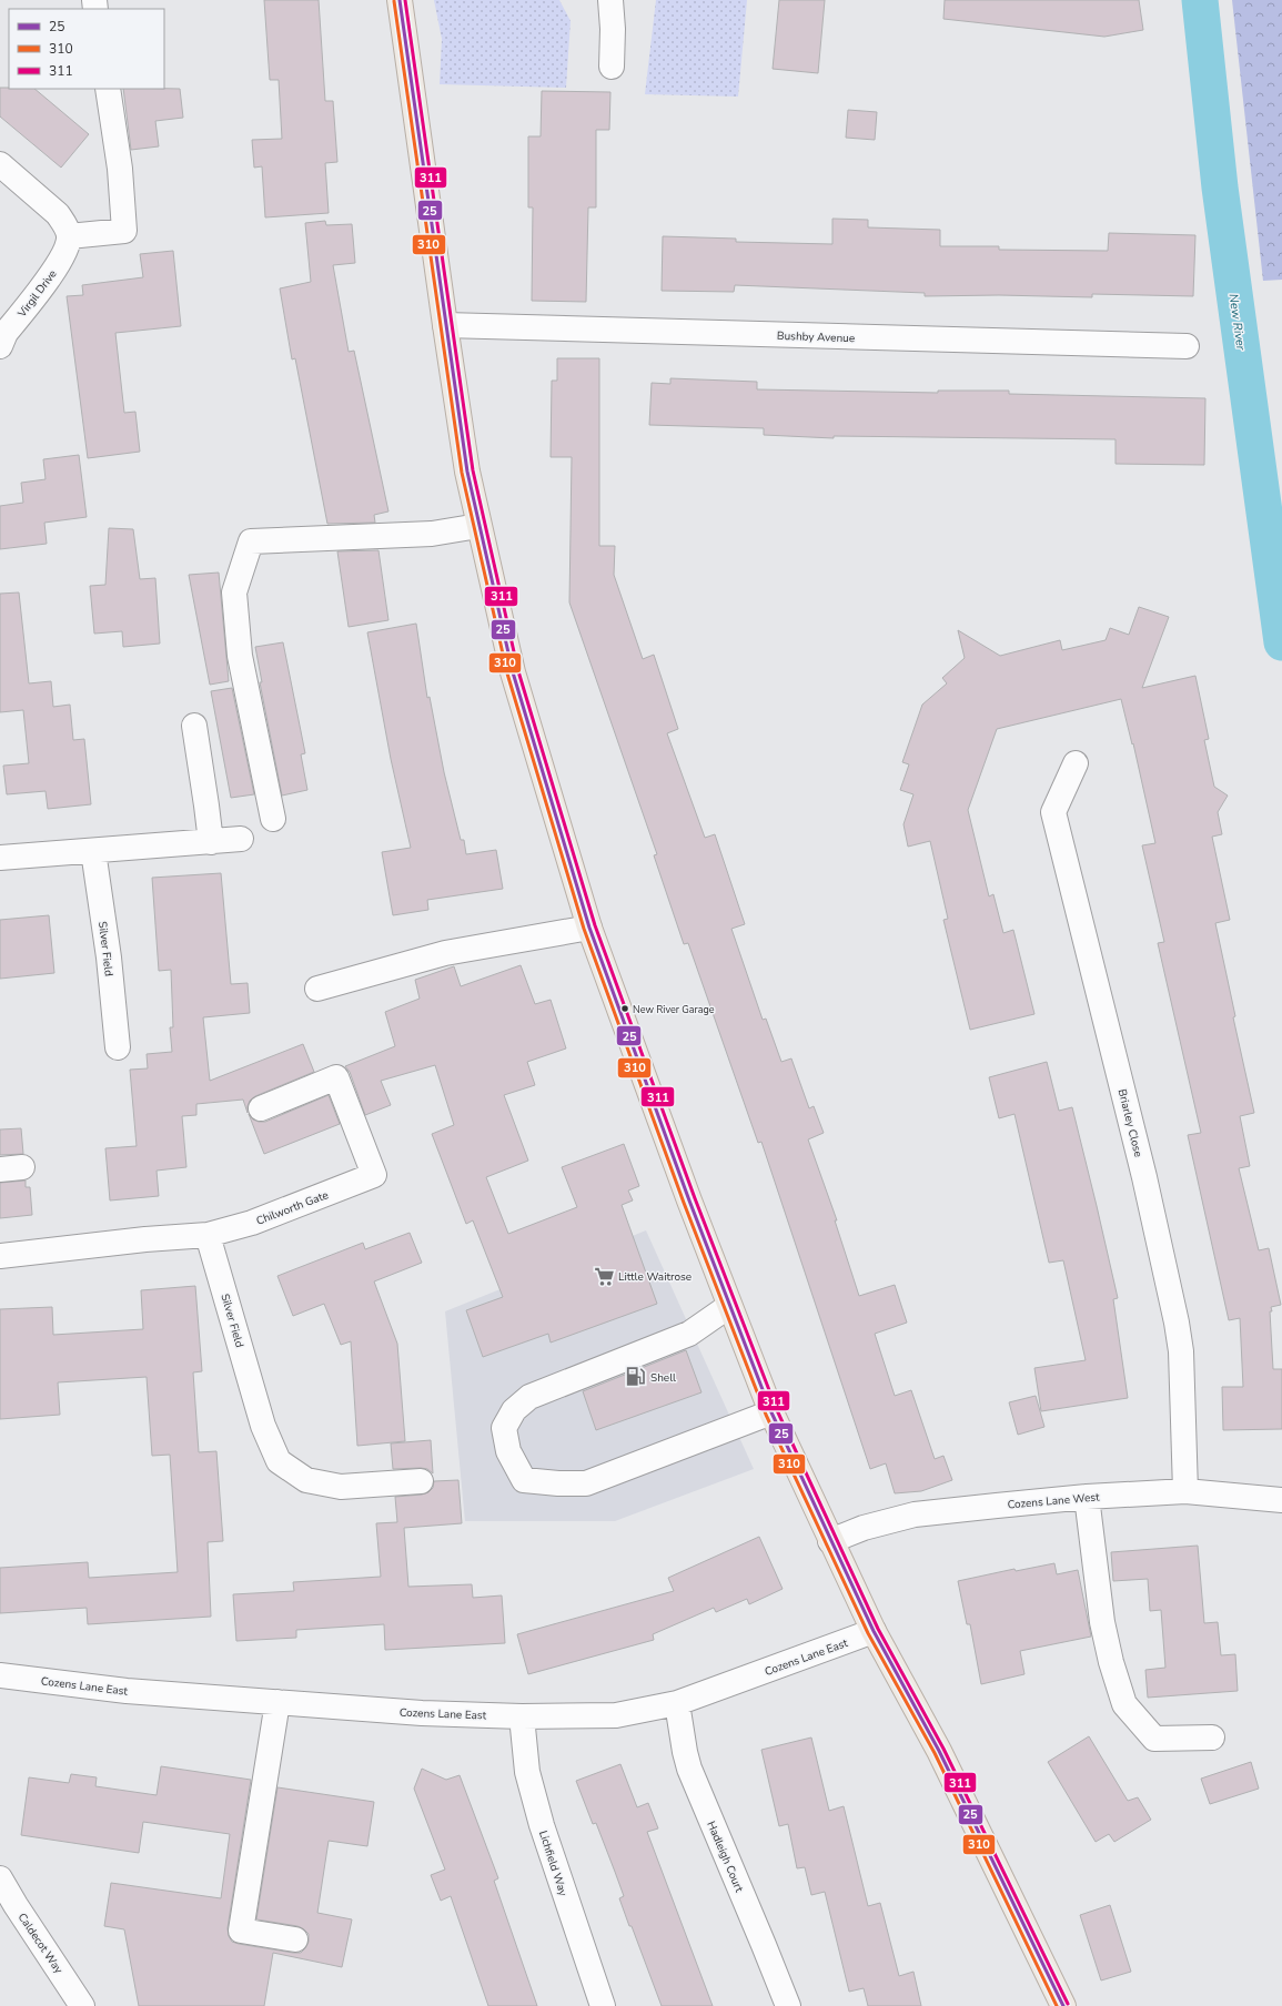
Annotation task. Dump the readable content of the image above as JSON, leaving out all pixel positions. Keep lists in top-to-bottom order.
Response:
{
  "streets": {
    "street": [
      "Virgil Drive",
      "Bushby Avenue",
      "Silver Field",
      "Briarley Close",
      "Chilworth Gate",
      "Cozens Lane West",
      "Cozens Lane East",
      "Hadleigh Court",
      "Lichfield Way",
      "Caldecot Way"
    ]
  },
  "crossings": [
    ["Silver Field", "Chilworth Gate"],
    ["Briarley Close", "Cozens Lane West"],
    ["Cozens Lane East", "Hadleigh Court"],
    ["Cozens Lane East", "Lichfield Way"]
  ],
  "water": ["New River"],
  "places": {
    "other": ["New River Garage"],
    "supermarket": ["Little Waitrose"],
    "fuel station": ["Shell"]
  },
  "lines": ["transit line 25", "transit line 311", "transit line 310"],
  "legend": ["25", "310", "311"]
}
